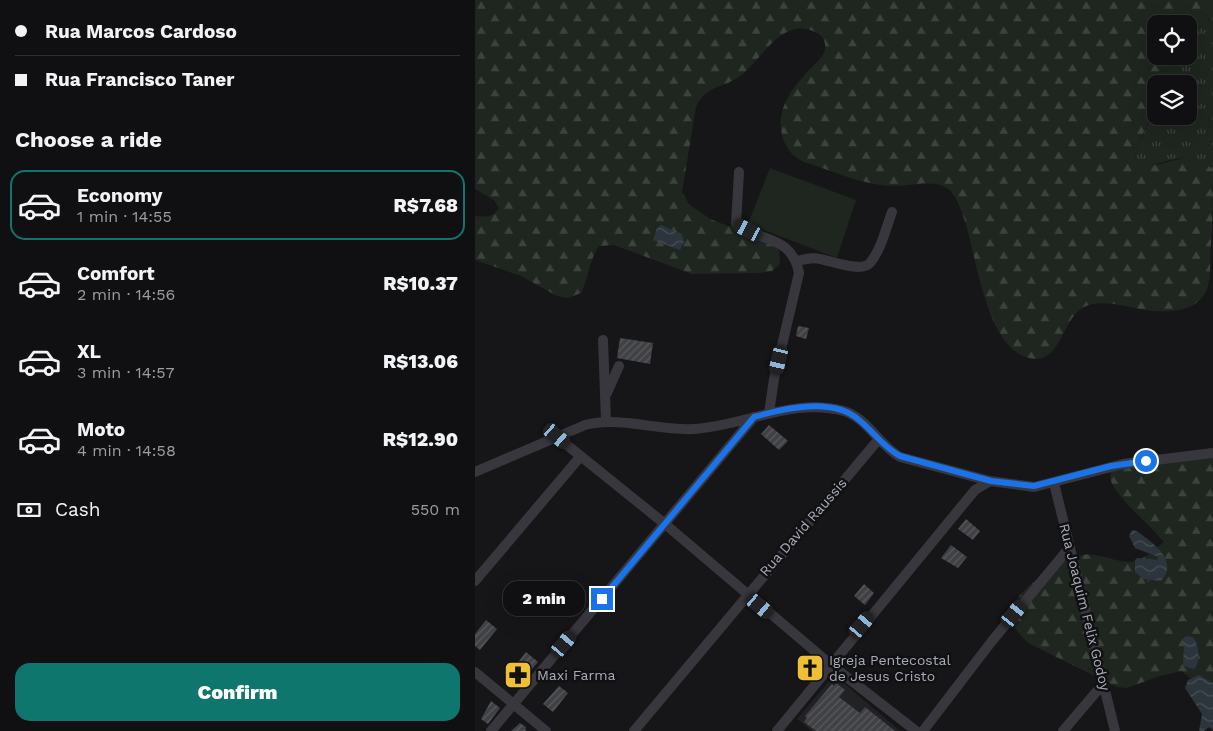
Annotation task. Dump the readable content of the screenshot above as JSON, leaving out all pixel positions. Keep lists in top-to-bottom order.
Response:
{
  "streets": {
    "street": ["Rua David Raussis", "Rua Joaquim Felix Godoy"]
  },
  "places": {
    "church": ["Igreja Pentecostal de Jesus Cristo"],
    "pharmacy": ["Maxi Farma"]
  },
  "page": {
    "banner": ["Rua Marcos Cardoso", "Rua Francisco Taner"],
    "heading": "Choose a ride",
    "list": [
      {
        "name": "Economy",
        "note": "1 min · 14:55",
        "value": "R$7.68"
      },
      {
        "name": "Comfort",
        "note": "2 min · 14:56",
        "value": "R$10.37"
      },
      {
        "name": "XL",
        "note": "3 min · 14:57",
        "value": "R$13.06"
      },
      {
        "name": "Moto",
        "note": "4 min · 14:58",
        "value": "R$12.90"
      }
    ],
    "pay": ["Cash", "550 m"],
    "bubble": "2 min",
    "buttons": "Confirm"
  }
}
